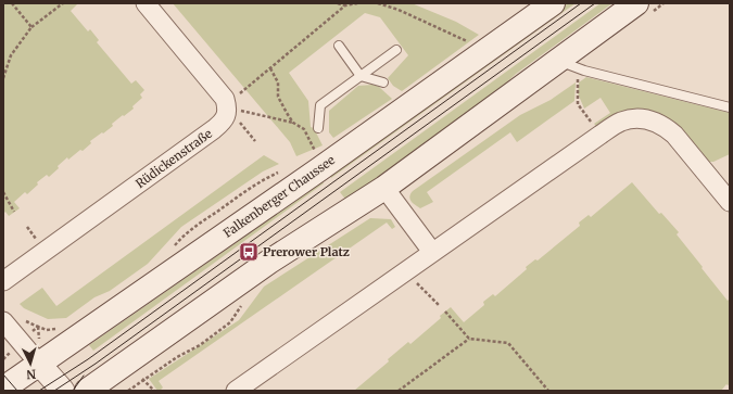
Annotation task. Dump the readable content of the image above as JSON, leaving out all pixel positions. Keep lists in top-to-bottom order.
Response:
{
  "streets": {
    "main road": ["Falkenberger Chaussee"],
    "street": ["Rüdickenstraße"]
  },
  "places": {
    "bus stop": ["Prerower Platz"]
  },
  "north": "bottom"
}
